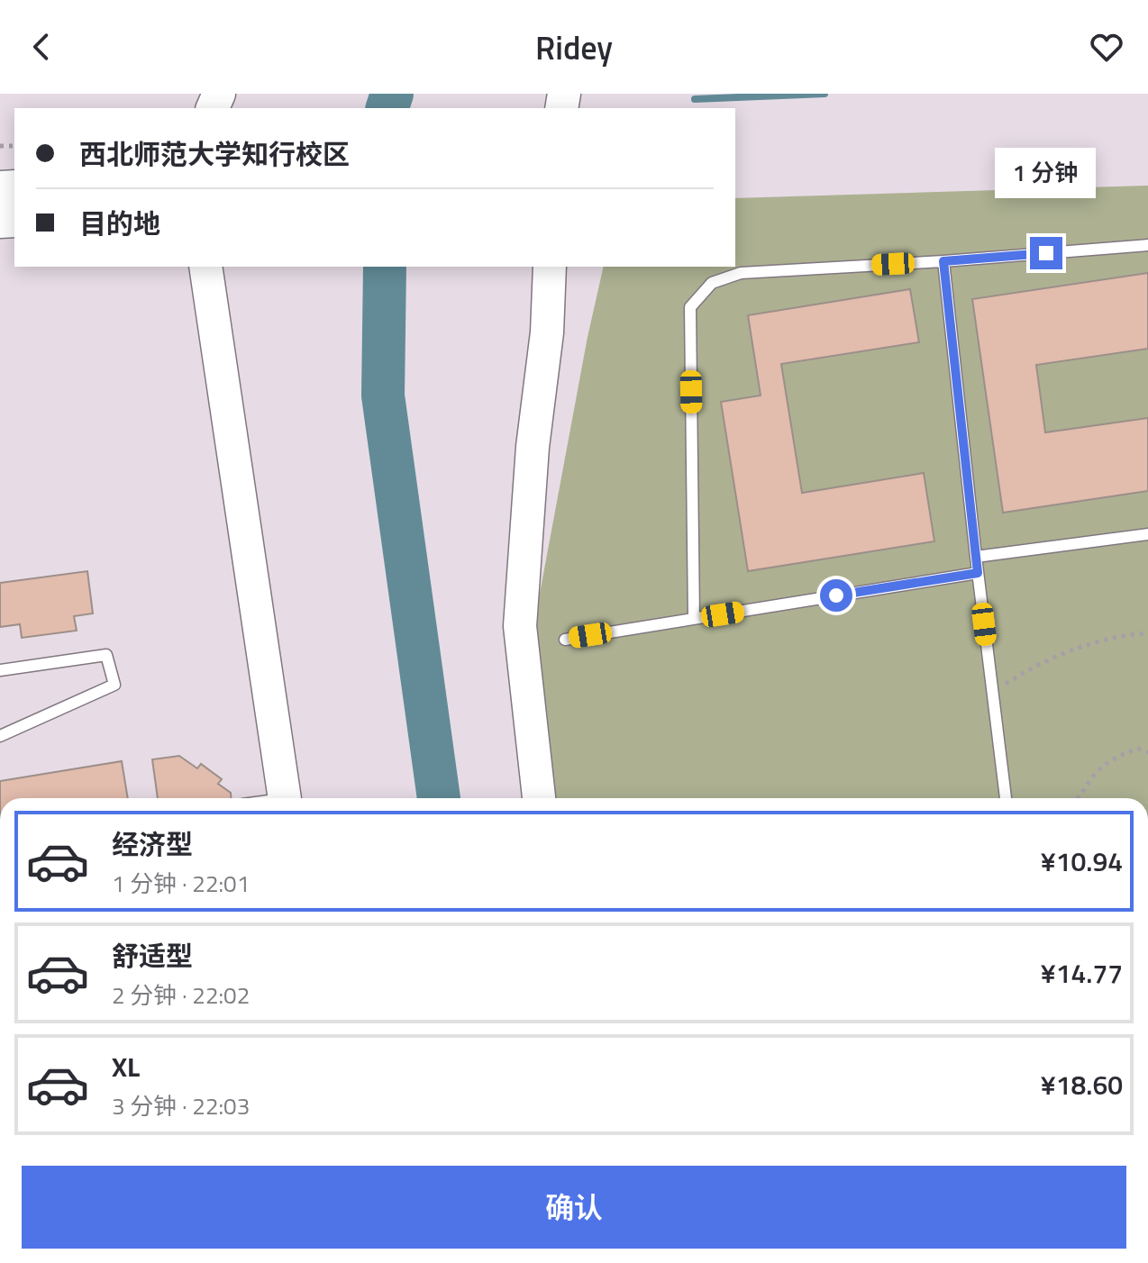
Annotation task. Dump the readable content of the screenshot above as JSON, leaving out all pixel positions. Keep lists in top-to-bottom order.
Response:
{
  "page": {
    "header": "Ridey",
    "banner": ["西北师范大学知行校区", "目的地"],
    "bubble": "1 分钟",
    "list": [
      {
        "name": "经济型",
        "note": "1 分钟 · 22:01",
        "value": "¥10.94"
      },
      {
        "name": "舒适型",
        "note": "2 分钟 · 22:02",
        "value": "¥14.77"
      },
      {
        "name": "XL",
        "note": "3 分钟 · 22:03",
        "value": "¥18.60"
      }
    ],
    "buttons": "确认"
  }
}
